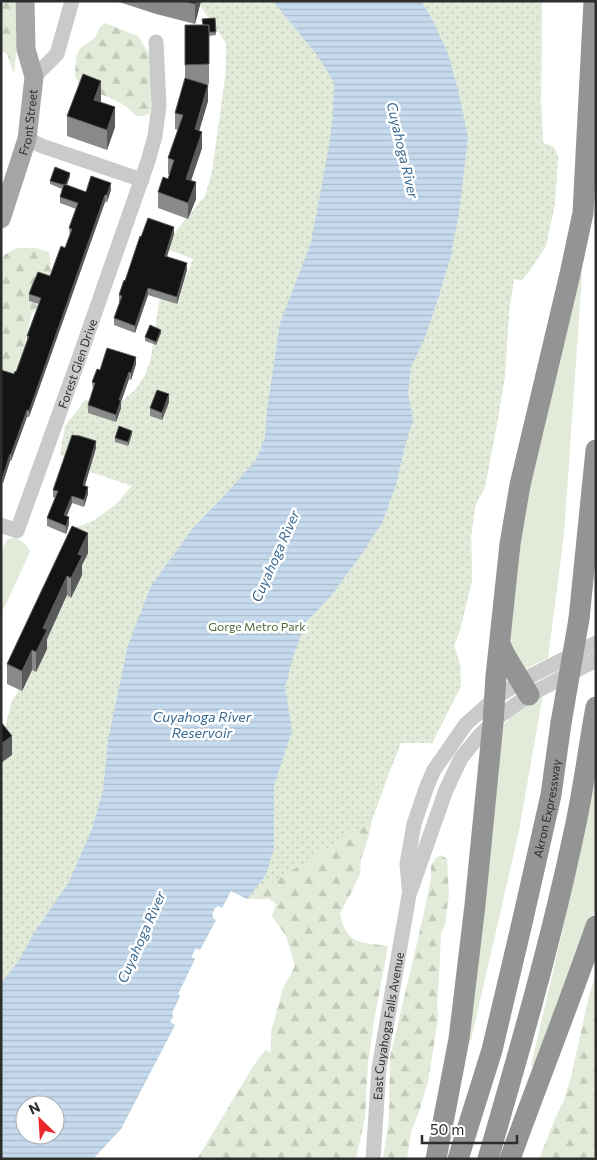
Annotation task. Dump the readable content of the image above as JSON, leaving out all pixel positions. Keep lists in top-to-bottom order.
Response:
{
  "streets": {
    "highway": ["Akron Expressway"],
    "main road": ["Front Street"],
    "street": ["Forest Glen Drive", "East Cuyahoga Falls Avenue"]
  },
  "water": ["Cuyahoga River", "Cuyahoga River Reservoir"],
  "parks": ["Gorge Metro Park"],
  "scale_bar": "50 m",
  "north": "top left"
}
